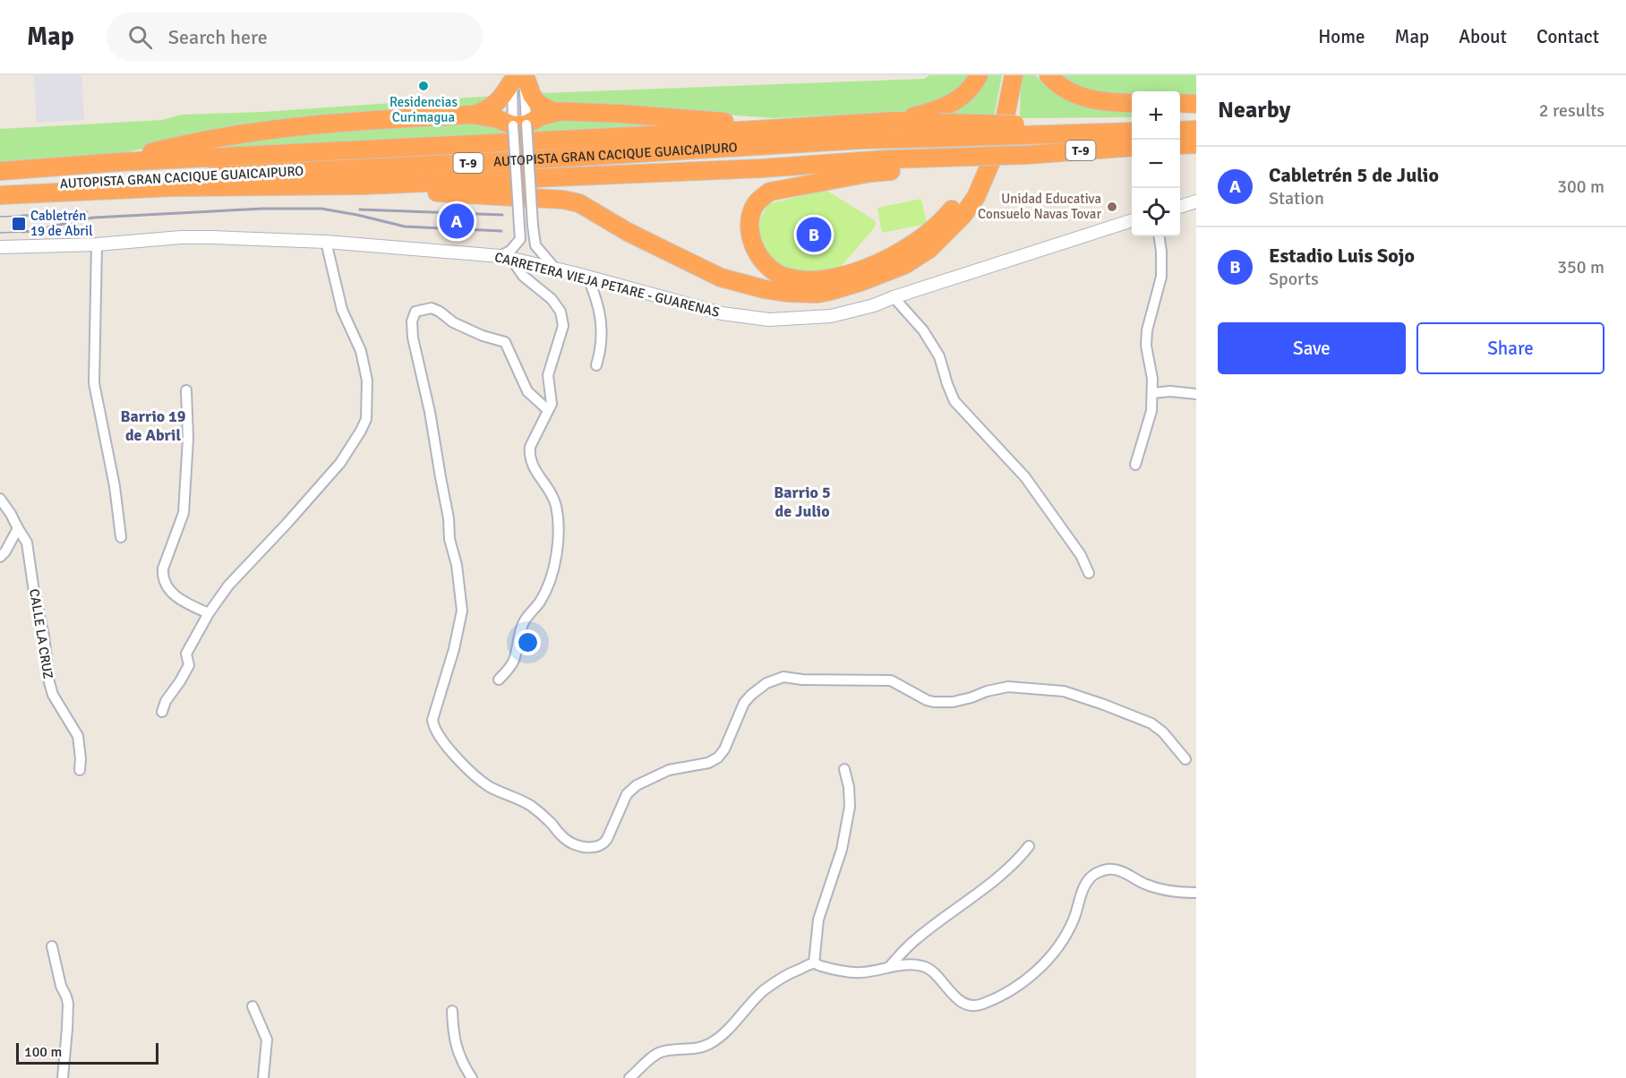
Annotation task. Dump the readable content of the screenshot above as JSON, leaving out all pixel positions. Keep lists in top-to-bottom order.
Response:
{
  "streets": {
    "highway": ["T-9", "AUTOPISTA GRAN CACIQUE GUAICAIPURO"],
    "street": ["CARRETERA VIEJA PETARE - GUARENAS", "CALLE LA CRUZ"]
  },
  "districts": ["Barrio 19 de Abril", "Barrio 5 de Julio"],
  "places": {
    "other": ["Residencias Curimagua", "Unidad Educativa Consuelo Navas Tovar"],
    "transit": ["Cabletrén 19 de Abril"]
  },
  "scale_bar": "100 m",
  "page": {
    "header": "Map",
    "search": "Search here",
    "nav": [
      "Home",
      "Map",
      "About",
      "Contact"
    ],
    "heading": ["Nearby", "2 results"],
    "map_buttons": ["+", "−"],
    "list": [
      {
        "mark": "A",
        "name": "Cabletrén 5 de Julio",
        "note": "Station",
        "value": "300 m"
      },
      {
        "mark": "B",
        "name": "Estadio Luis Sojo",
        "note": "Sports",
        "value": "350 m"
      }
    ],
    "pins": ["A", "B"],
    "buttons": ["Save", "Share"],
    "scale": "100 m"
  }
}
